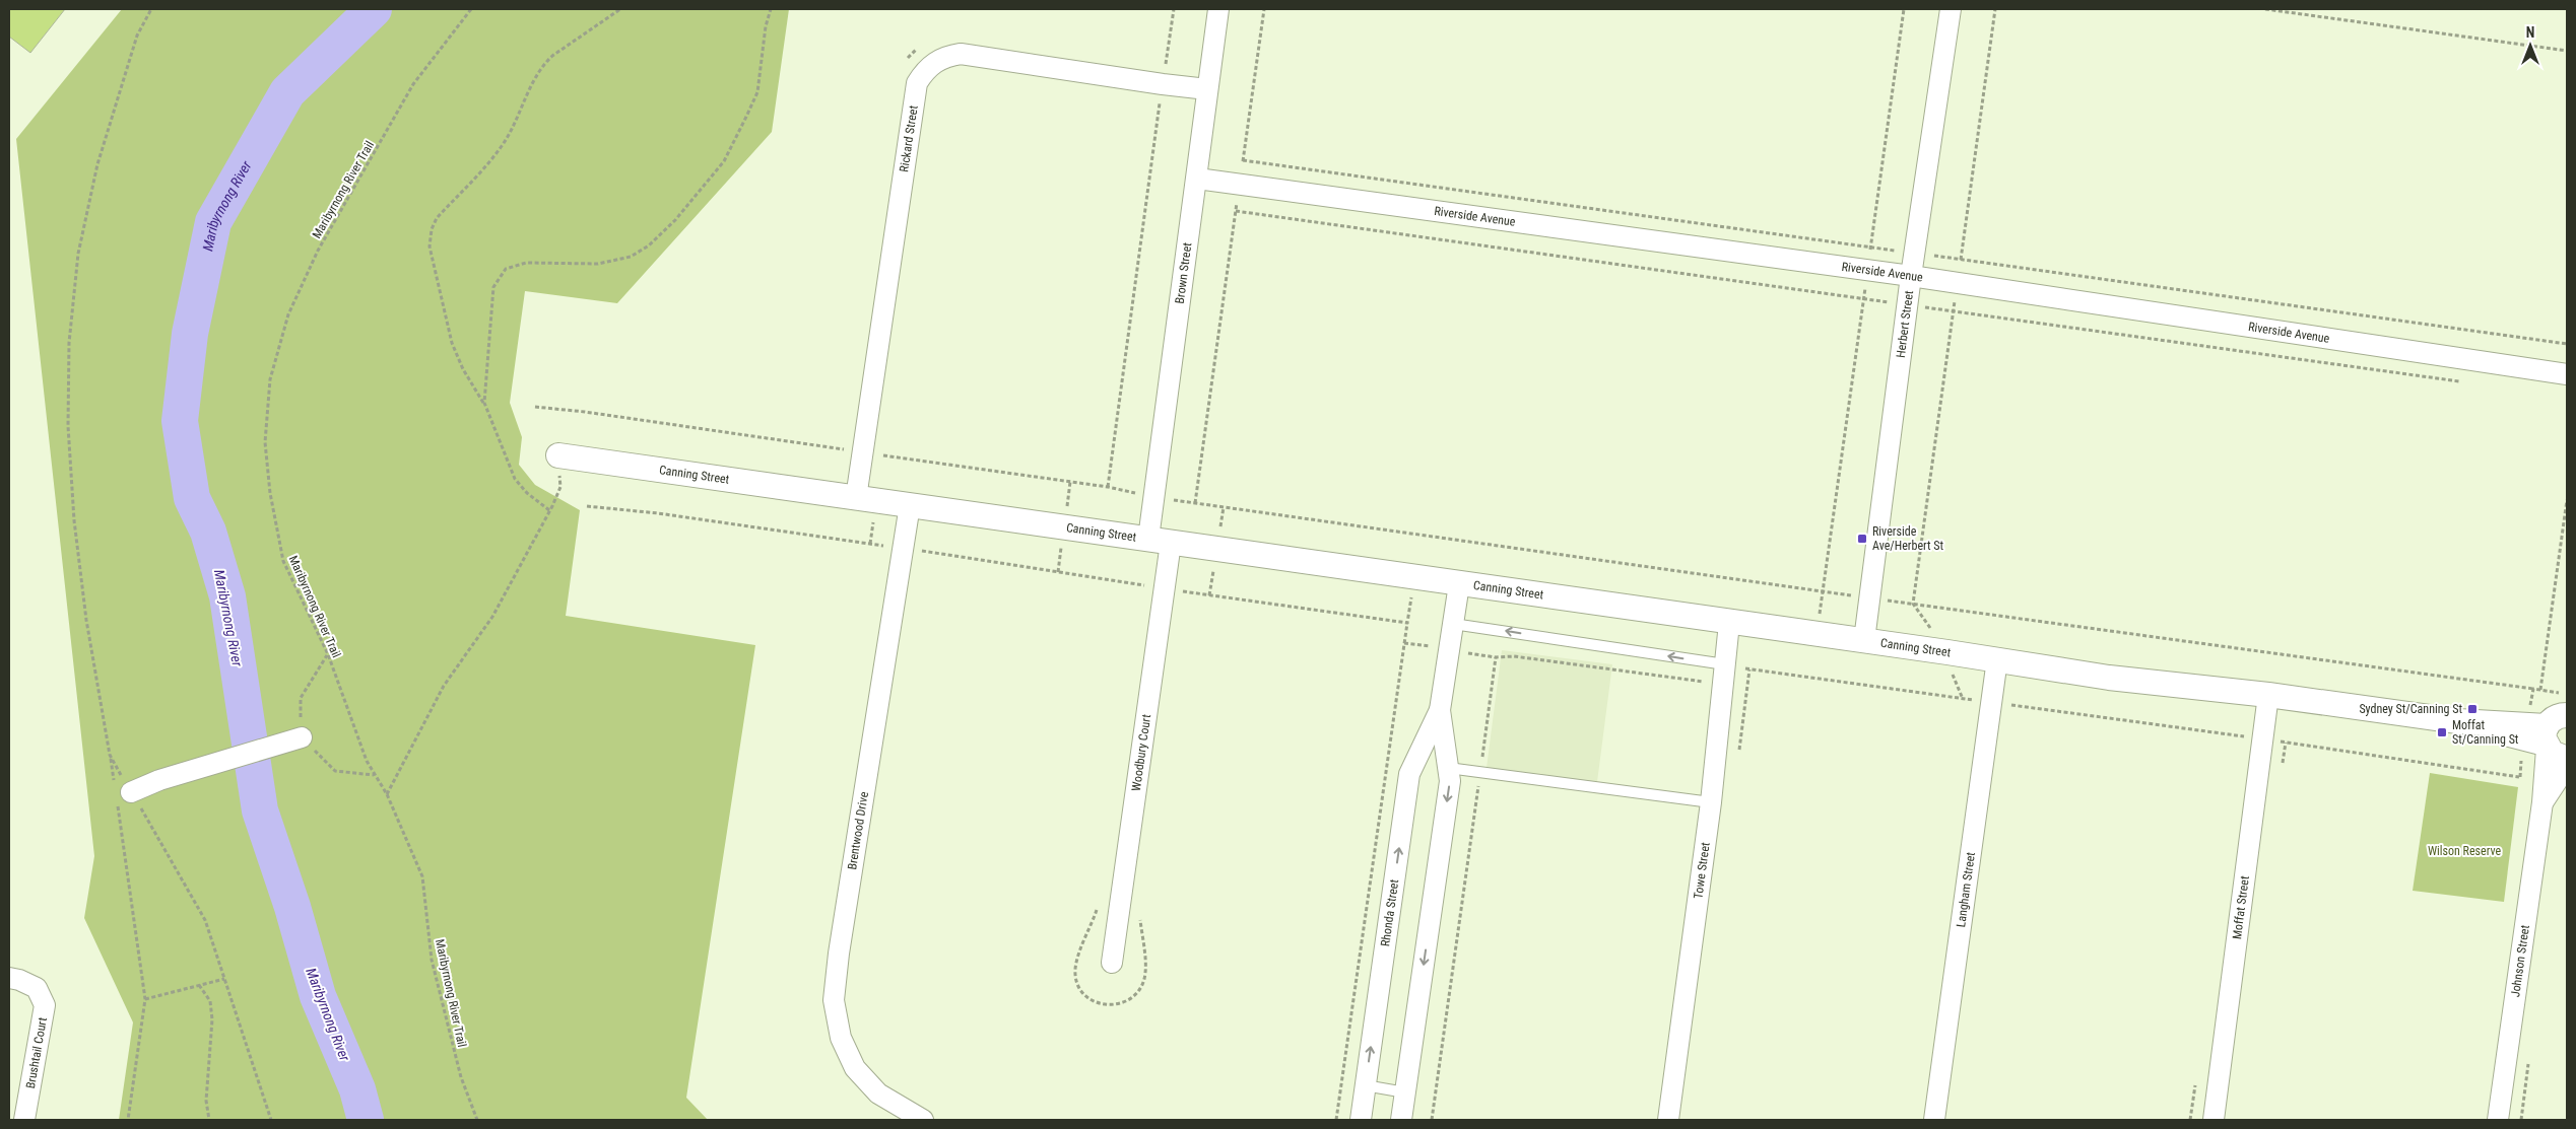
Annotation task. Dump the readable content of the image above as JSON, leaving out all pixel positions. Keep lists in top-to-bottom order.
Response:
{
  "streets": {
    "street": [
      "Rickard Street",
      "Riverside Avenue",
      "Brown Street",
      "Herbert Street",
      "Canning Street",
      "Woodbury Court",
      "Brentwood Drive",
      "Towe Street",
      "Langham Street",
      "Moffat Street",
      "Rhonda Street",
      "Johnson Street",
      "Brushtail Court"
    ],
    "path": ["Maribyrnong River Trail"]
  },
  "crossings": [
    ["Rickard Street", "Brown Street"],
    ["Rickard Street", "Canning Street"],
    ["Riverside Avenue", "Brown Street"],
    ["Riverside Avenue", "Herbert Street"],
    ["Brown Street", "Canning Street"],
    ["Brown Street", "Woodbury Court"],
    ["Herbert Street", "Canning Street"],
    ["Canning Street", "Woodbury Court"],
    ["Canning Street", "Brentwood Drive"],
    ["Canning Street", "Towe Street"],
    ["Canning Street", "Langham Street"],
    ["Canning Street", "Moffat Street"],
    ["Canning Street", "Rhonda Street"],
    ["Canning Street", "Johnson Street"]
  ],
  "water": ["Maribyrnong River"],
  "parks": ["Wilson Reserve"],
  "places": {
    "transit": ["Riverside Ave/Herbert St", "Sydney St/Canning St", "Moffat St/Canning St"]
  },
  "north": "top"
}
